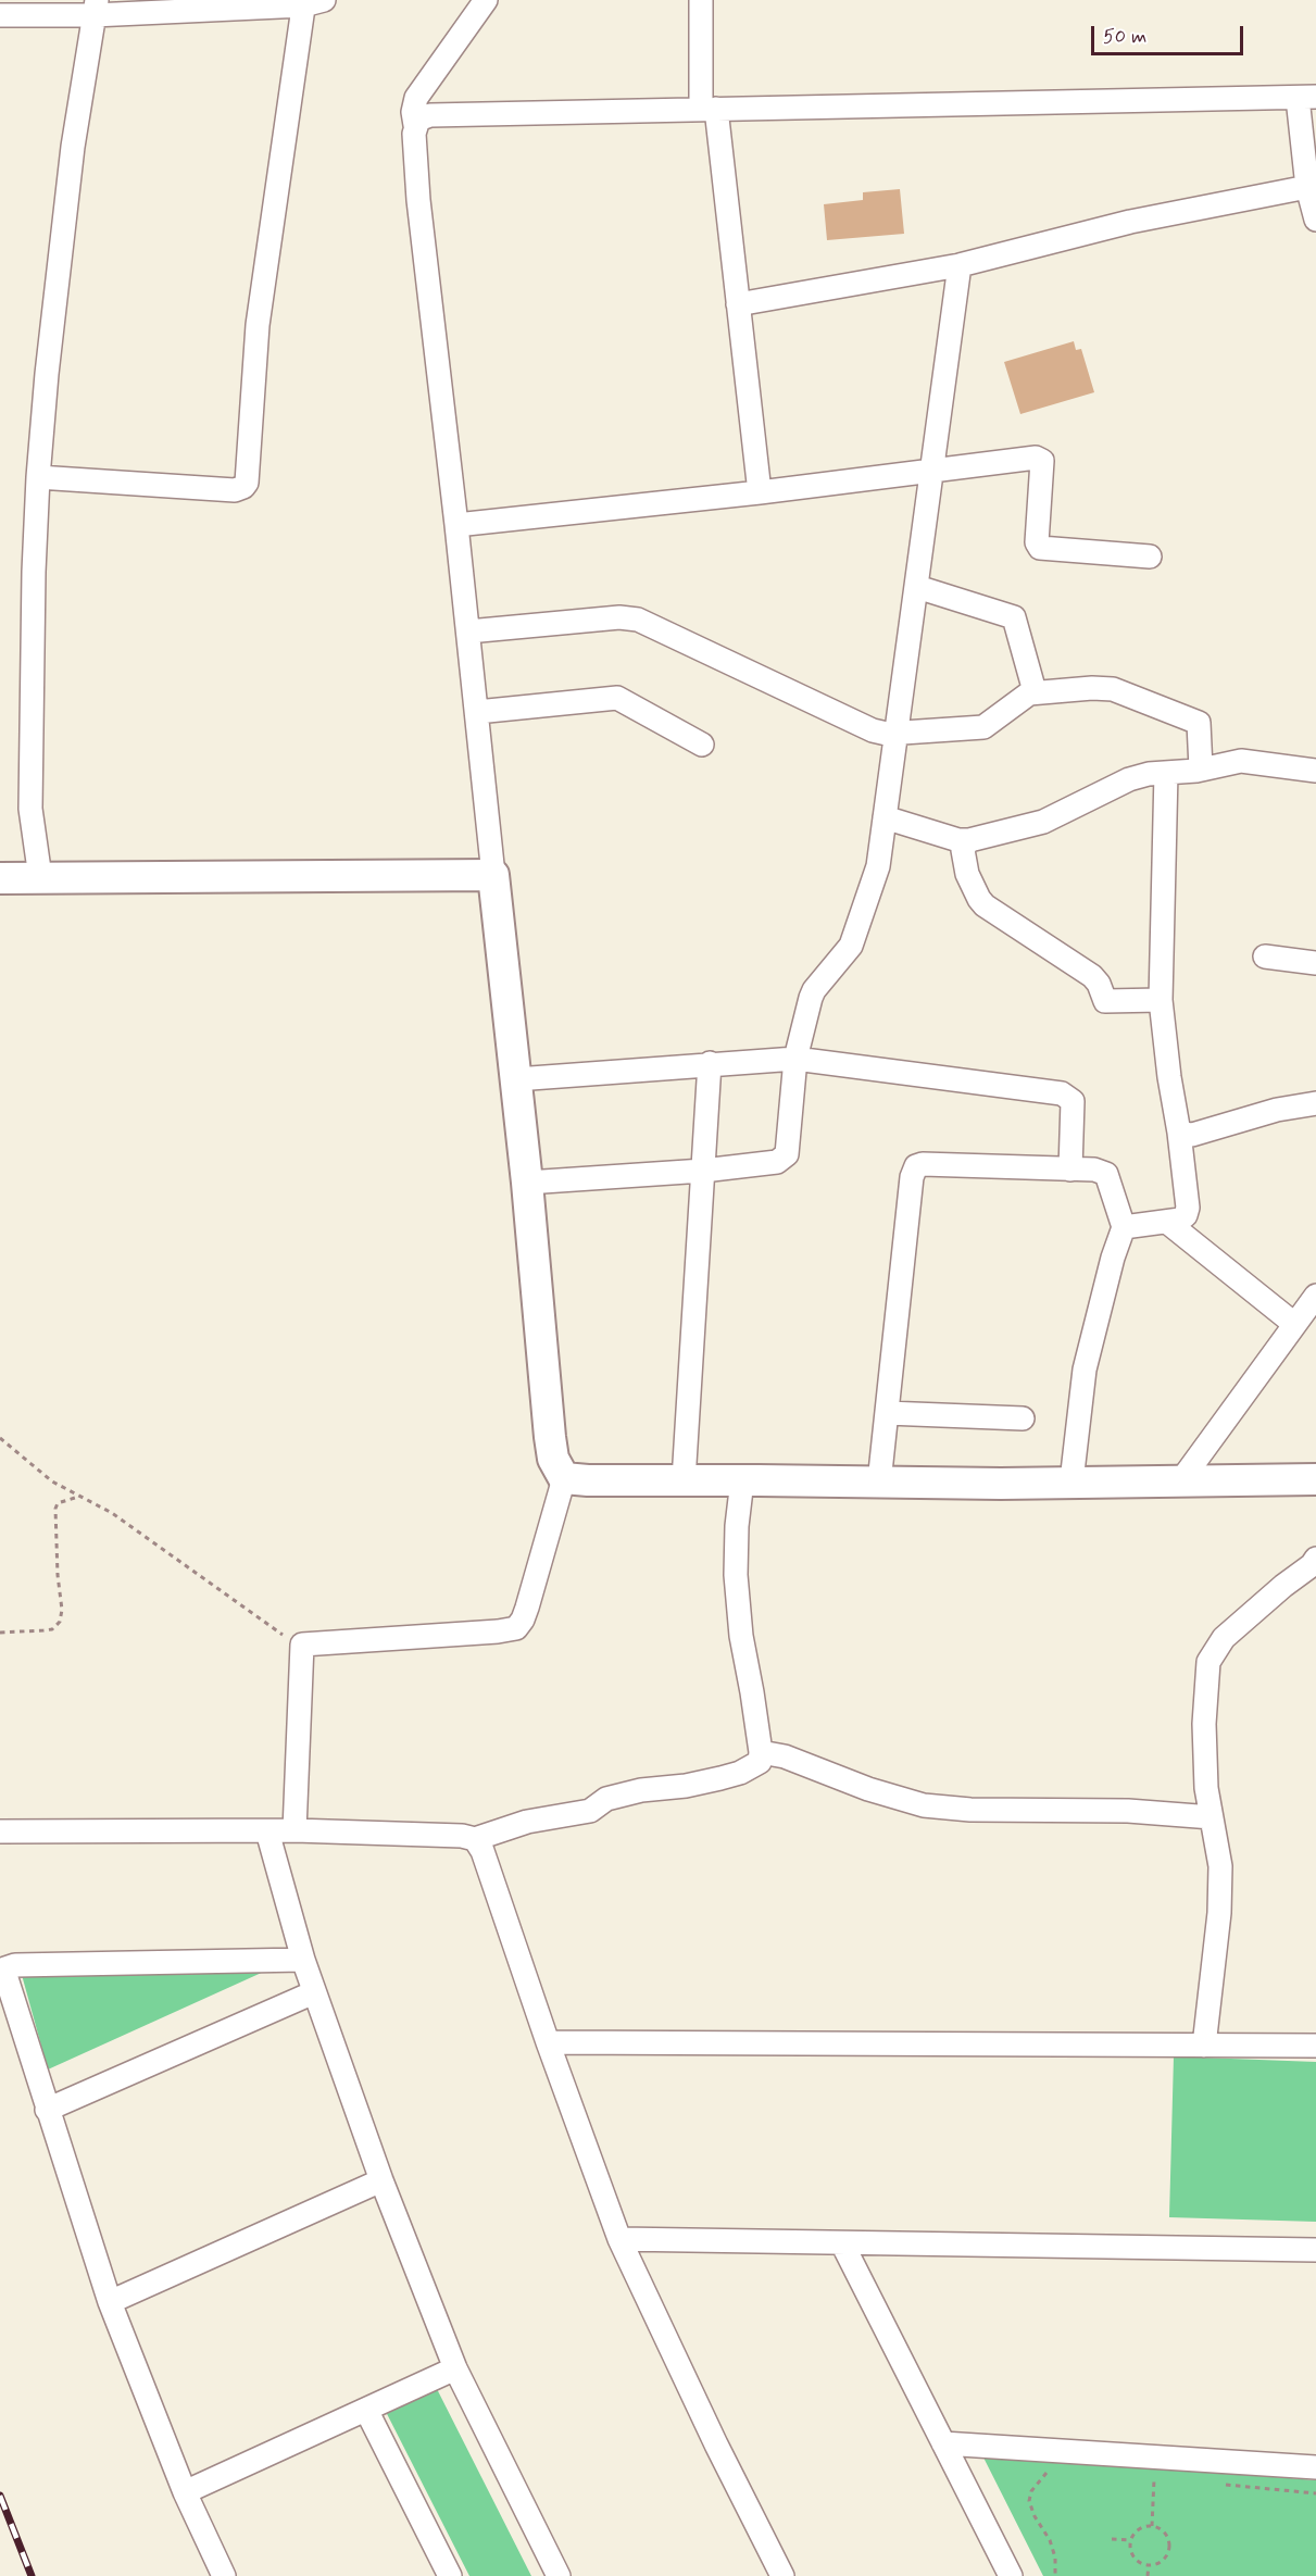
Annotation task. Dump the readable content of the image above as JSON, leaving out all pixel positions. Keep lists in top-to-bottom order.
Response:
{
  "scale_bar": "50 m"
}
